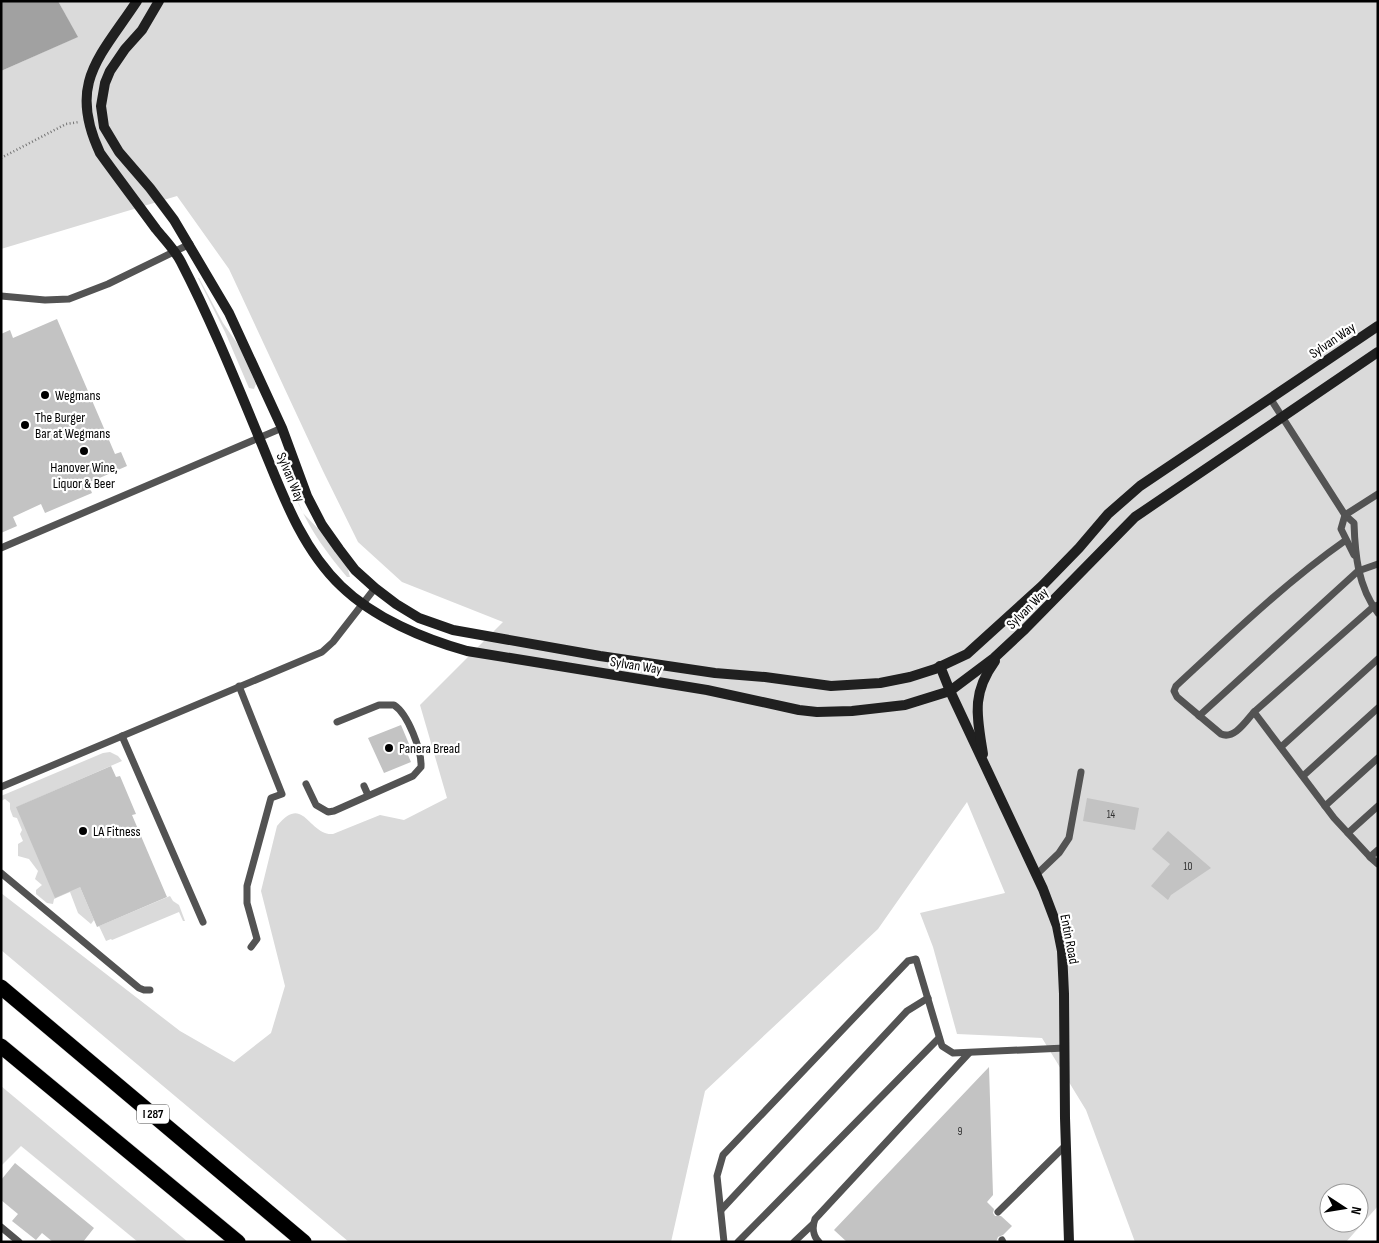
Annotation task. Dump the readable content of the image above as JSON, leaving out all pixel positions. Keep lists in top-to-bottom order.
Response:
{
  "streets": {
    "highway": ["I 287"],
    "street": ["Sylvan Way", "Entin Road"]
  },
  "crossings": [
    ["Sylvan Way", "Entin Road"]
  ],
  "places": [
    "Wegmans",
    "The Burger Bar at Wegmans",
    "Hanover Wine, Liquor & Beer",
    "Panera Bread",
    "LA Fitness"
  ],
  "house_numbers": ["14", "10", "9"],
  "north": "right"
}
